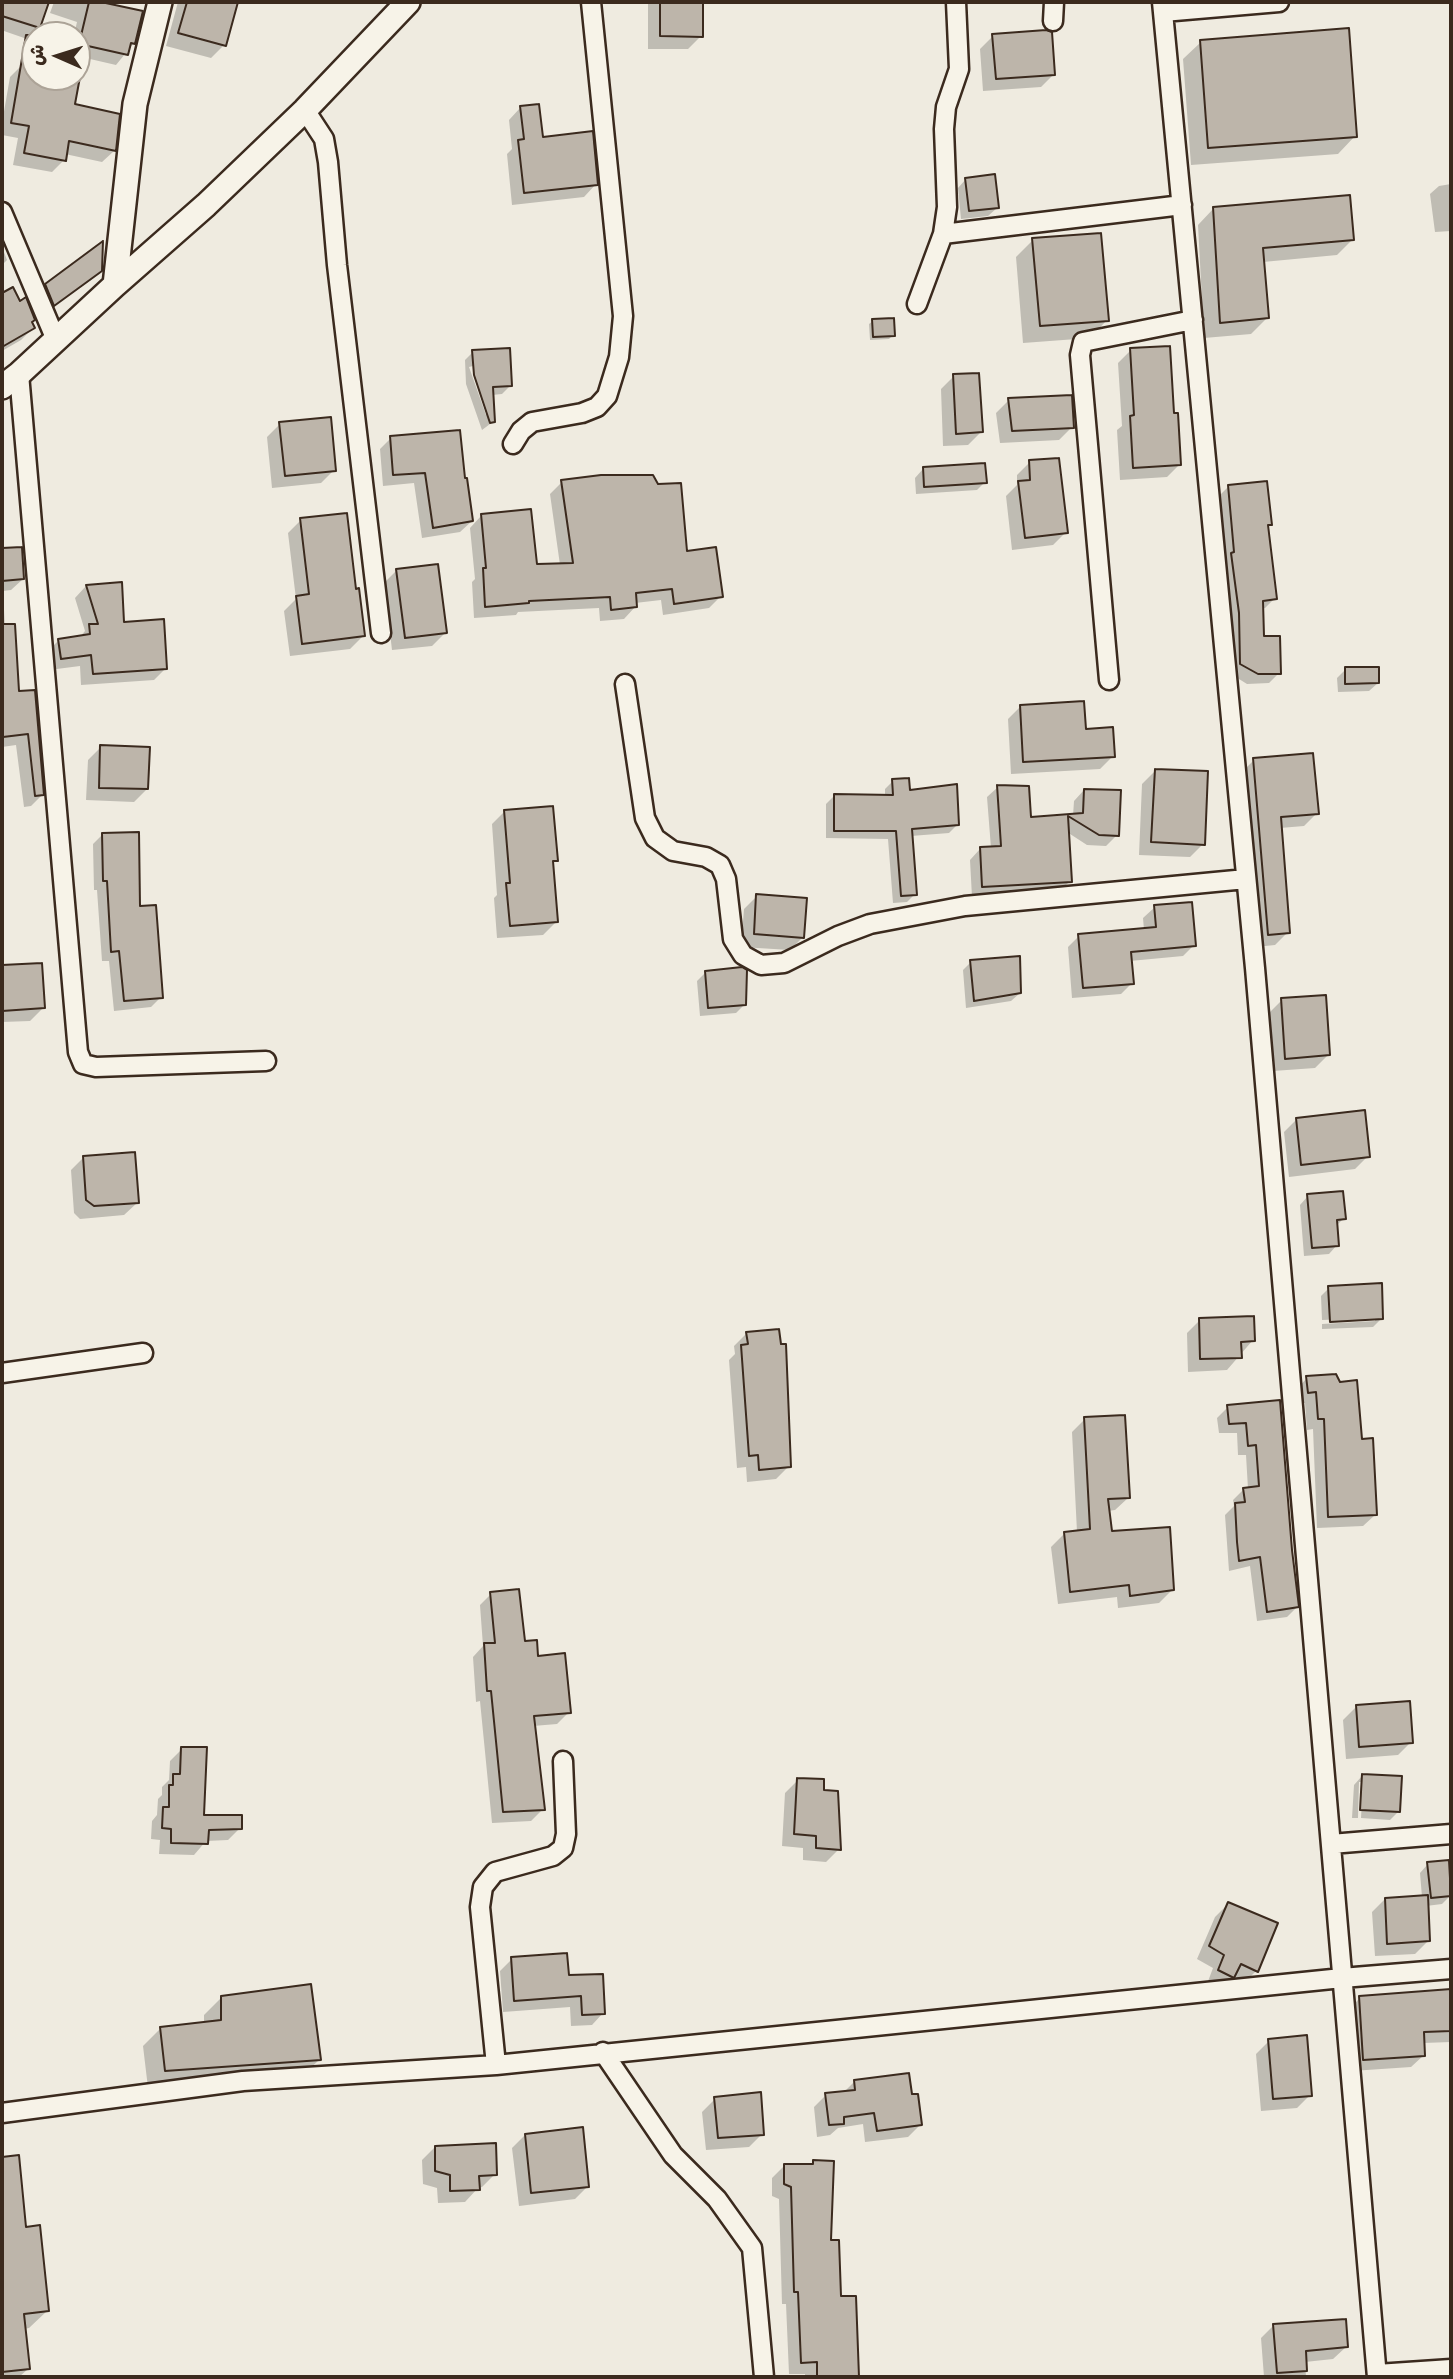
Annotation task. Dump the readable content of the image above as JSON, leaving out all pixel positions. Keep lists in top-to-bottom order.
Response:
{
  "north": "left"
}
